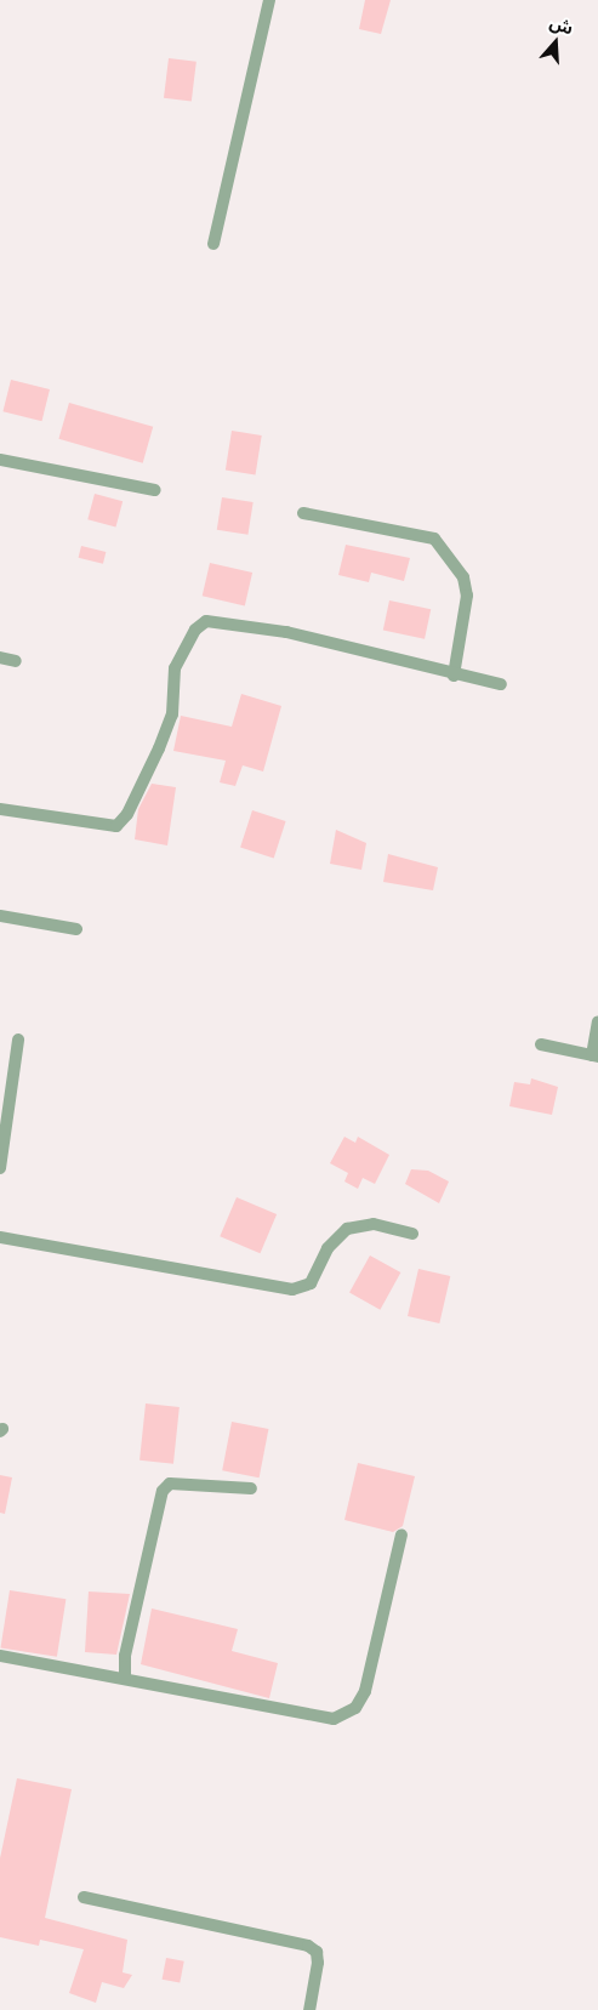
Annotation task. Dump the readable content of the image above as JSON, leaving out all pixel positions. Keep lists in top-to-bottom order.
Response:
{
  "north": "top"
}
